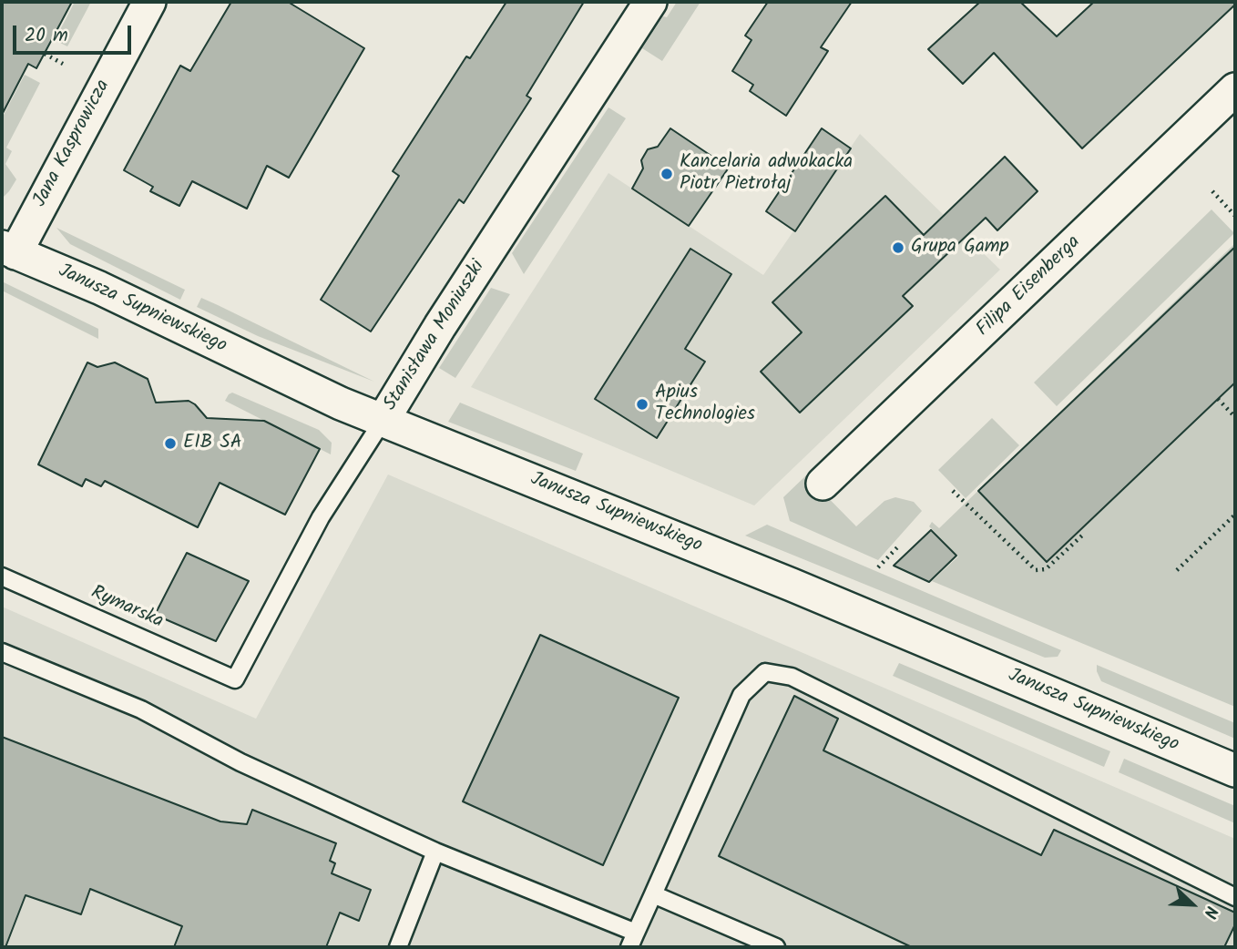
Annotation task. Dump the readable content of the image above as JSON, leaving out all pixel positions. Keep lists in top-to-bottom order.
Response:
{
  "streets": {
    "street": [
      "Jana Kasprowicza",
      "Filipa Eisenberga",
      "Janusza Supniewskiego",
      "Stanisława Moniuszki"
    ],
    "lane": ["Rymarska"]
  },
  "crossings": [
    ["Jana Kasprowicza", "Janusza Supniewskiego"],
    ["Janusza Supniewskiego", "Stanisława Moniuszki"],
    ["Stanisława Moniuszki", "Rymarska"]
  ],
  "places": [
    "Kancelaria adwokacka Piotr Pietrołaj",
    "Grupa Gamp",
    "Apius Technologies",
    "EIB SA"
  ],
  "scale_bar": "20 m",
  "north": "bottom right"
}
